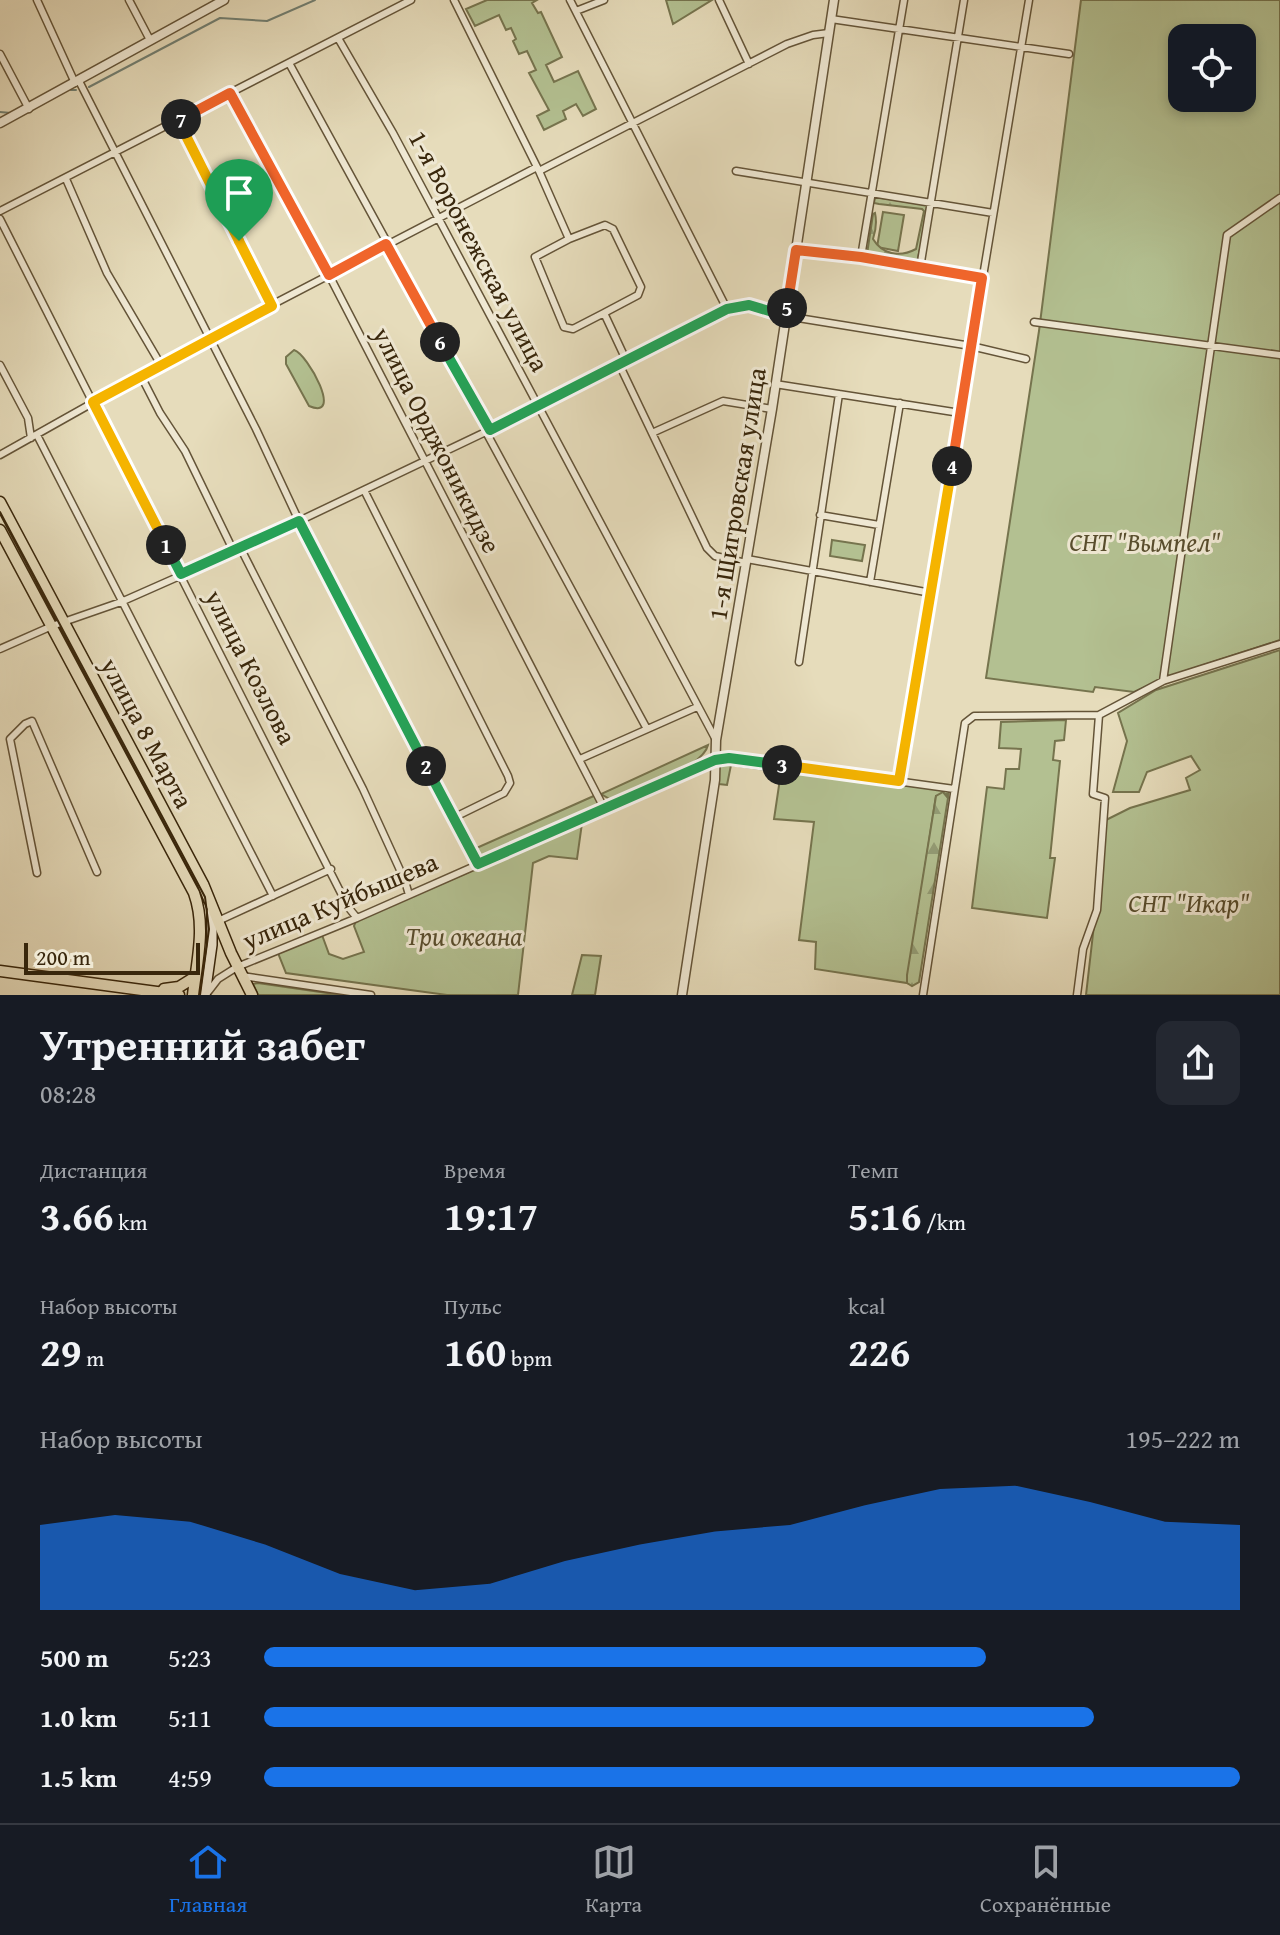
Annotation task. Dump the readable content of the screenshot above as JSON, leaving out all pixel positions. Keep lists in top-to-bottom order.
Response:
{
  "streets": {
    "main road": ["улица 8 Марта"],
    "street": [
      "1-я Воронежская улица",
      "улица Орджоникидзе",
      "1-я Щигровская улица",
      "улица Козлова",
      "улица Куйбышева"
    ]
  },
  "crossings": [
    ["1-я Воронежская улица", "1-я Щигровская улица"],
    ["улица Орджоникидзе", "улица Куйбышева"],
    ["1-я Щигровская улица", "улица Куйбышева"],
    ["улица Козлова", "улица Куйбышева"],
    ["улица 8 Марта", "улица Куйбышева"]
  ],
  "parks": ["СНТ \"Вымпел\"", "СНТ \"Икар\"", "Три океана"],
  "scale_bar": "200 m",
  "page": {
    "pins": [
      "7",
      "5",
      "6",
      "4",
      "1",
      "3",
      "2"
    ],
    "scale": "200 m",
    "heading": ["Утренний забег", "08:28"],
    "stats": [
      ["Дистанция", "3.66 km"],
      ["Время", "19:17"],
      ["Темп", "5:16 /km"],
      ["Набор высоты", "29 m"],
      ["Пульс", "160 bpm"],
      ["kcal", "226"]
    ],
    "chart": ["Набор высоты", "195–222 m"],
    "list": [
      {
        "name": "500 m",
        "note": "5:23"
      },
      {
        "name": "1.0 km",
        "note": "5:11"
      },
      {
        "name": "1.5 km",
        "note": "4:59"
      }
    ],
    "tabs": ["Главная", "Карта", "Сохранённые"]
  }
}
